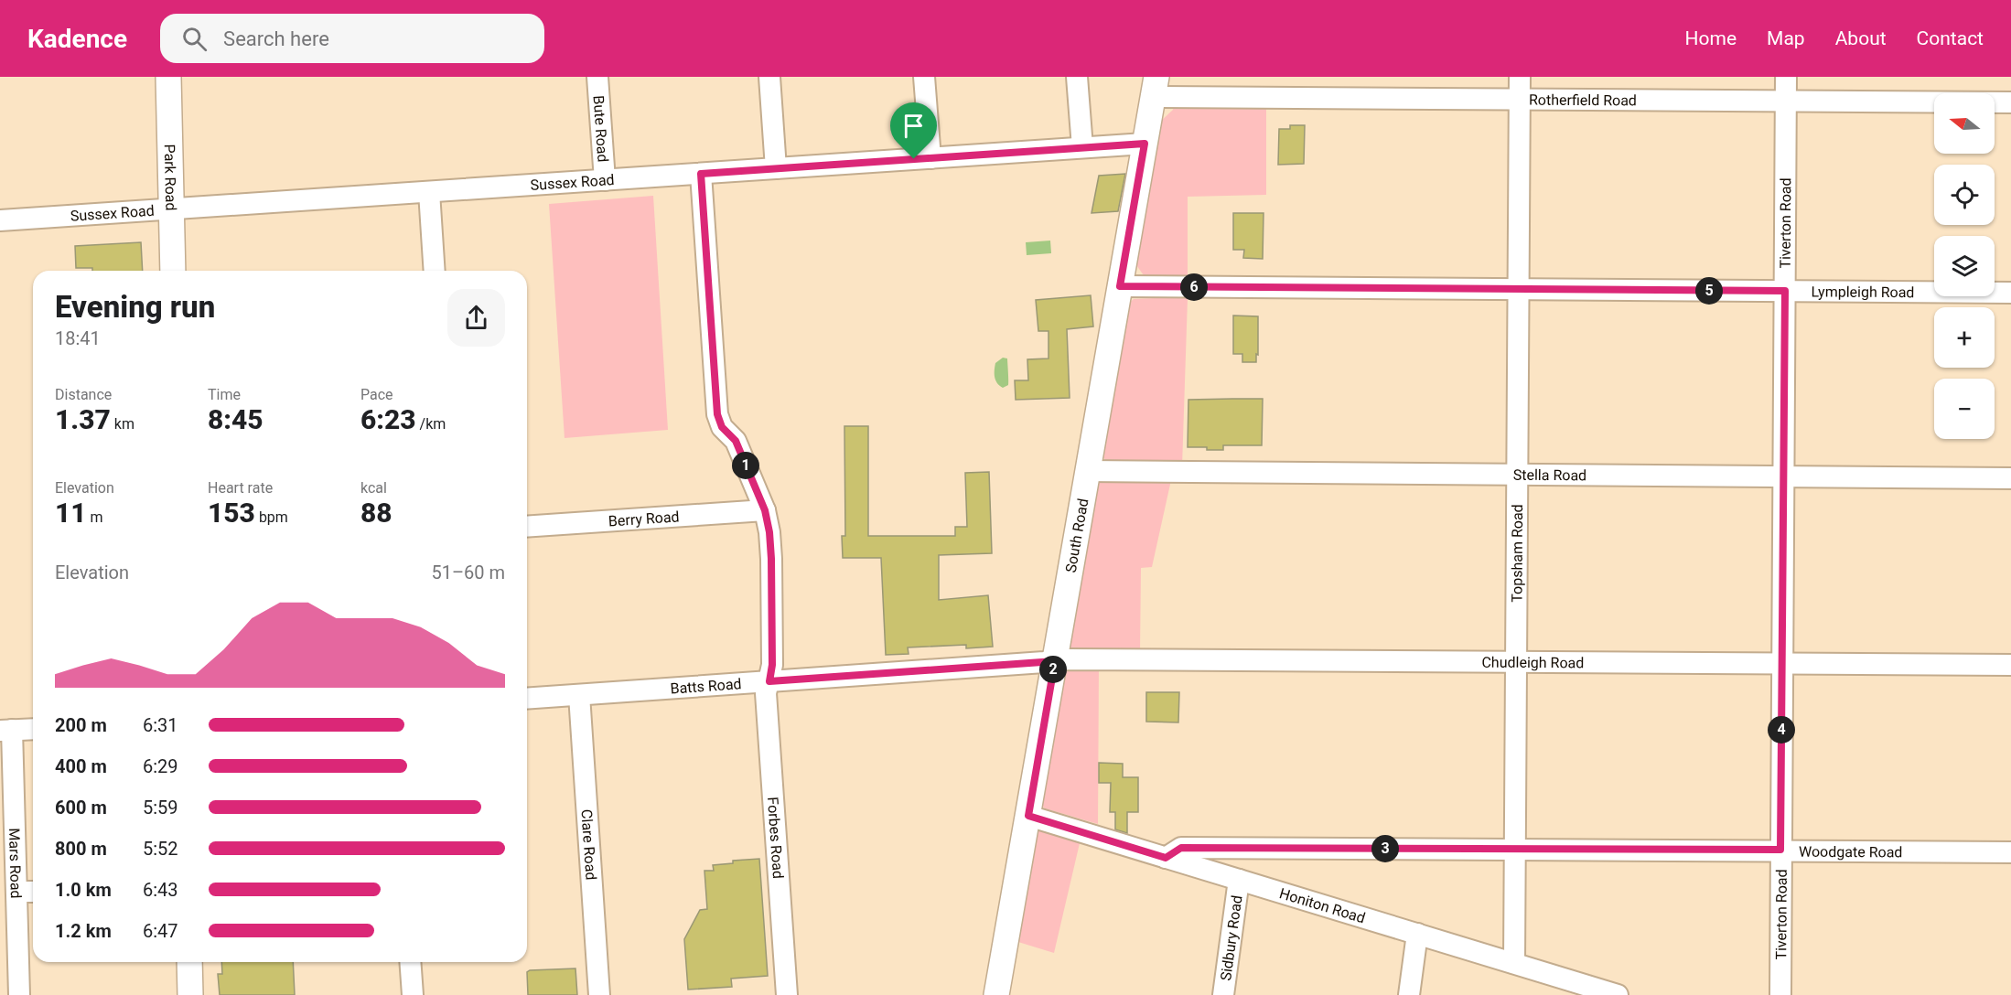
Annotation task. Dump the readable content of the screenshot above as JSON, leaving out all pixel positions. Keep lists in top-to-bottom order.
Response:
{
  "streets": {
    "street": [
      "Rotherfield Road",
      "Bute Road",
      "Park Road",
      "Sussex Road",
      "Tiverton Road",
      "Lympleigh Road",
      "Stella Road",
      "Berry Road",
      "South Road",
      "Topsham Road",
      "Chudleigh Road",
      "Batts Road",
      "Forbes Road",
      "Clare Road",
      "Woodgate Road",
      "Mars Road",
      "Honiton Road",
      "Sidbury Road"
    ]
  },
  "crossings": [
    ["Rotherfield Road", "Tiverton Road"],
    ["Rotherfield Road", "South Road"],
    ["Rotherfield Road", "Topsham Road"],
    ["Bute Road", "Sussex Road"],
    ["Park Road", "Sussex Road"],
    ["Sussex Road", "South Road"],
    ["Sussex Road", "Forbes Road"],
    ["Tiverton Road", "Lympleigh Road"],
    ["Tiverton Road", "Stella Road"],
    ["Tiverton Road", "Chudleigh Road"],
    ["Tiverton Road", "Woodgate Road"],
    ["Lympleigh Road", "South Road"],
    ["Lympleigh Road", "Topsham Road"],
    ["Stella Road", "South Road"],
    ["Stella Road", "Topsham Road"],
    ["Berry Road", "Forbes Road"],
    ["South Road", "Chudleigh Road"],
    ["South Road", "Batts Road"],
    ["South Road", "Honiton Road"],
    ["Topsham Road", "Chudleigh Road"],
    ["Topsham Road", "Woodgate Road"],
    ["Topsham Road", "Honiton Road"],
    ["Chudleigh Road", "Batts Road"],
    ["Batts Road", "Forbes Road"],
    ["Batts Road", "Clare Road"],
    ["Woodgate Road", "Honiton Road"],
    ["Honiton Road", "Sidbury Road"]
  ],
  "north": "left",
  "page": {
    "header": "Kadence",
    "search": "Search here",
    "nav": [
      "Home",
      "Map",
      "About",
      "Contact"
    ],
    "map_buttons": ["+", "−"],
    "heading": ["Evening run", "18:41"],
    "pins": [
      "6",
      "5",
      "1",
      "2",
      "4",
      "3"
    ],
    "stats": [
      ["Distance", "1.37 km"],
      ["Time", "8:45"],
      ["Pace", "6:23 /km"],
      ["Elevation", "11 m"],
      ["Heart rate", "153 bpm"],
      ["kcal", "88"]
    ],
    "chart": ["Elevation", "51–60 m"],
    "list": [
      {
        "name": "200 m",
        "note": "6:31"
      },
      {
        "name": "400 m",
        "note": "6:29"
      },
      {
        "name": "600 m",
        "note": "5:59"
      },
      {
        "name": "800 m",
        "note": "5:52"
      },
      {
        "name": "1.0 km",
        "note": "6:43"
      },
      {
        "name": "1.2 km",
        "note": "6:47"
      }
    ]
  }
}
